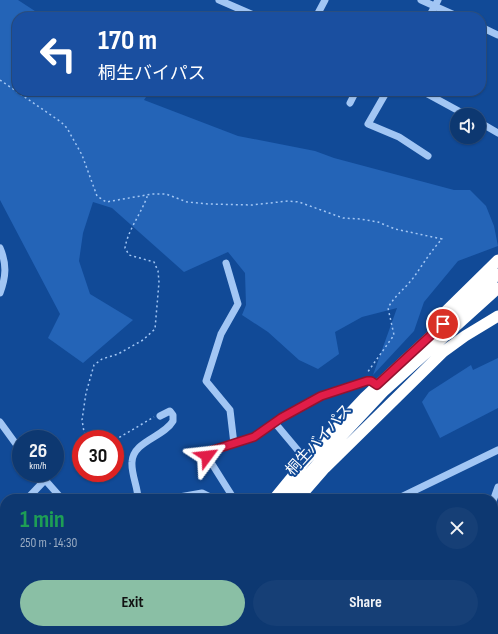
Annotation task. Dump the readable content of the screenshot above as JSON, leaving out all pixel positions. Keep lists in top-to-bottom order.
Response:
{
  "streets": {
    "highway": ["桐生バイパス"]
  },
  "page": {
    "turn": ["170 m", "桐生バイパス"],
    "speed": "26 km/h",
    "limit": "30",
    "heading": ["1 min", "250 m · 14:30"],
    "buttons": ["Exit", "Share"]
  }
}
